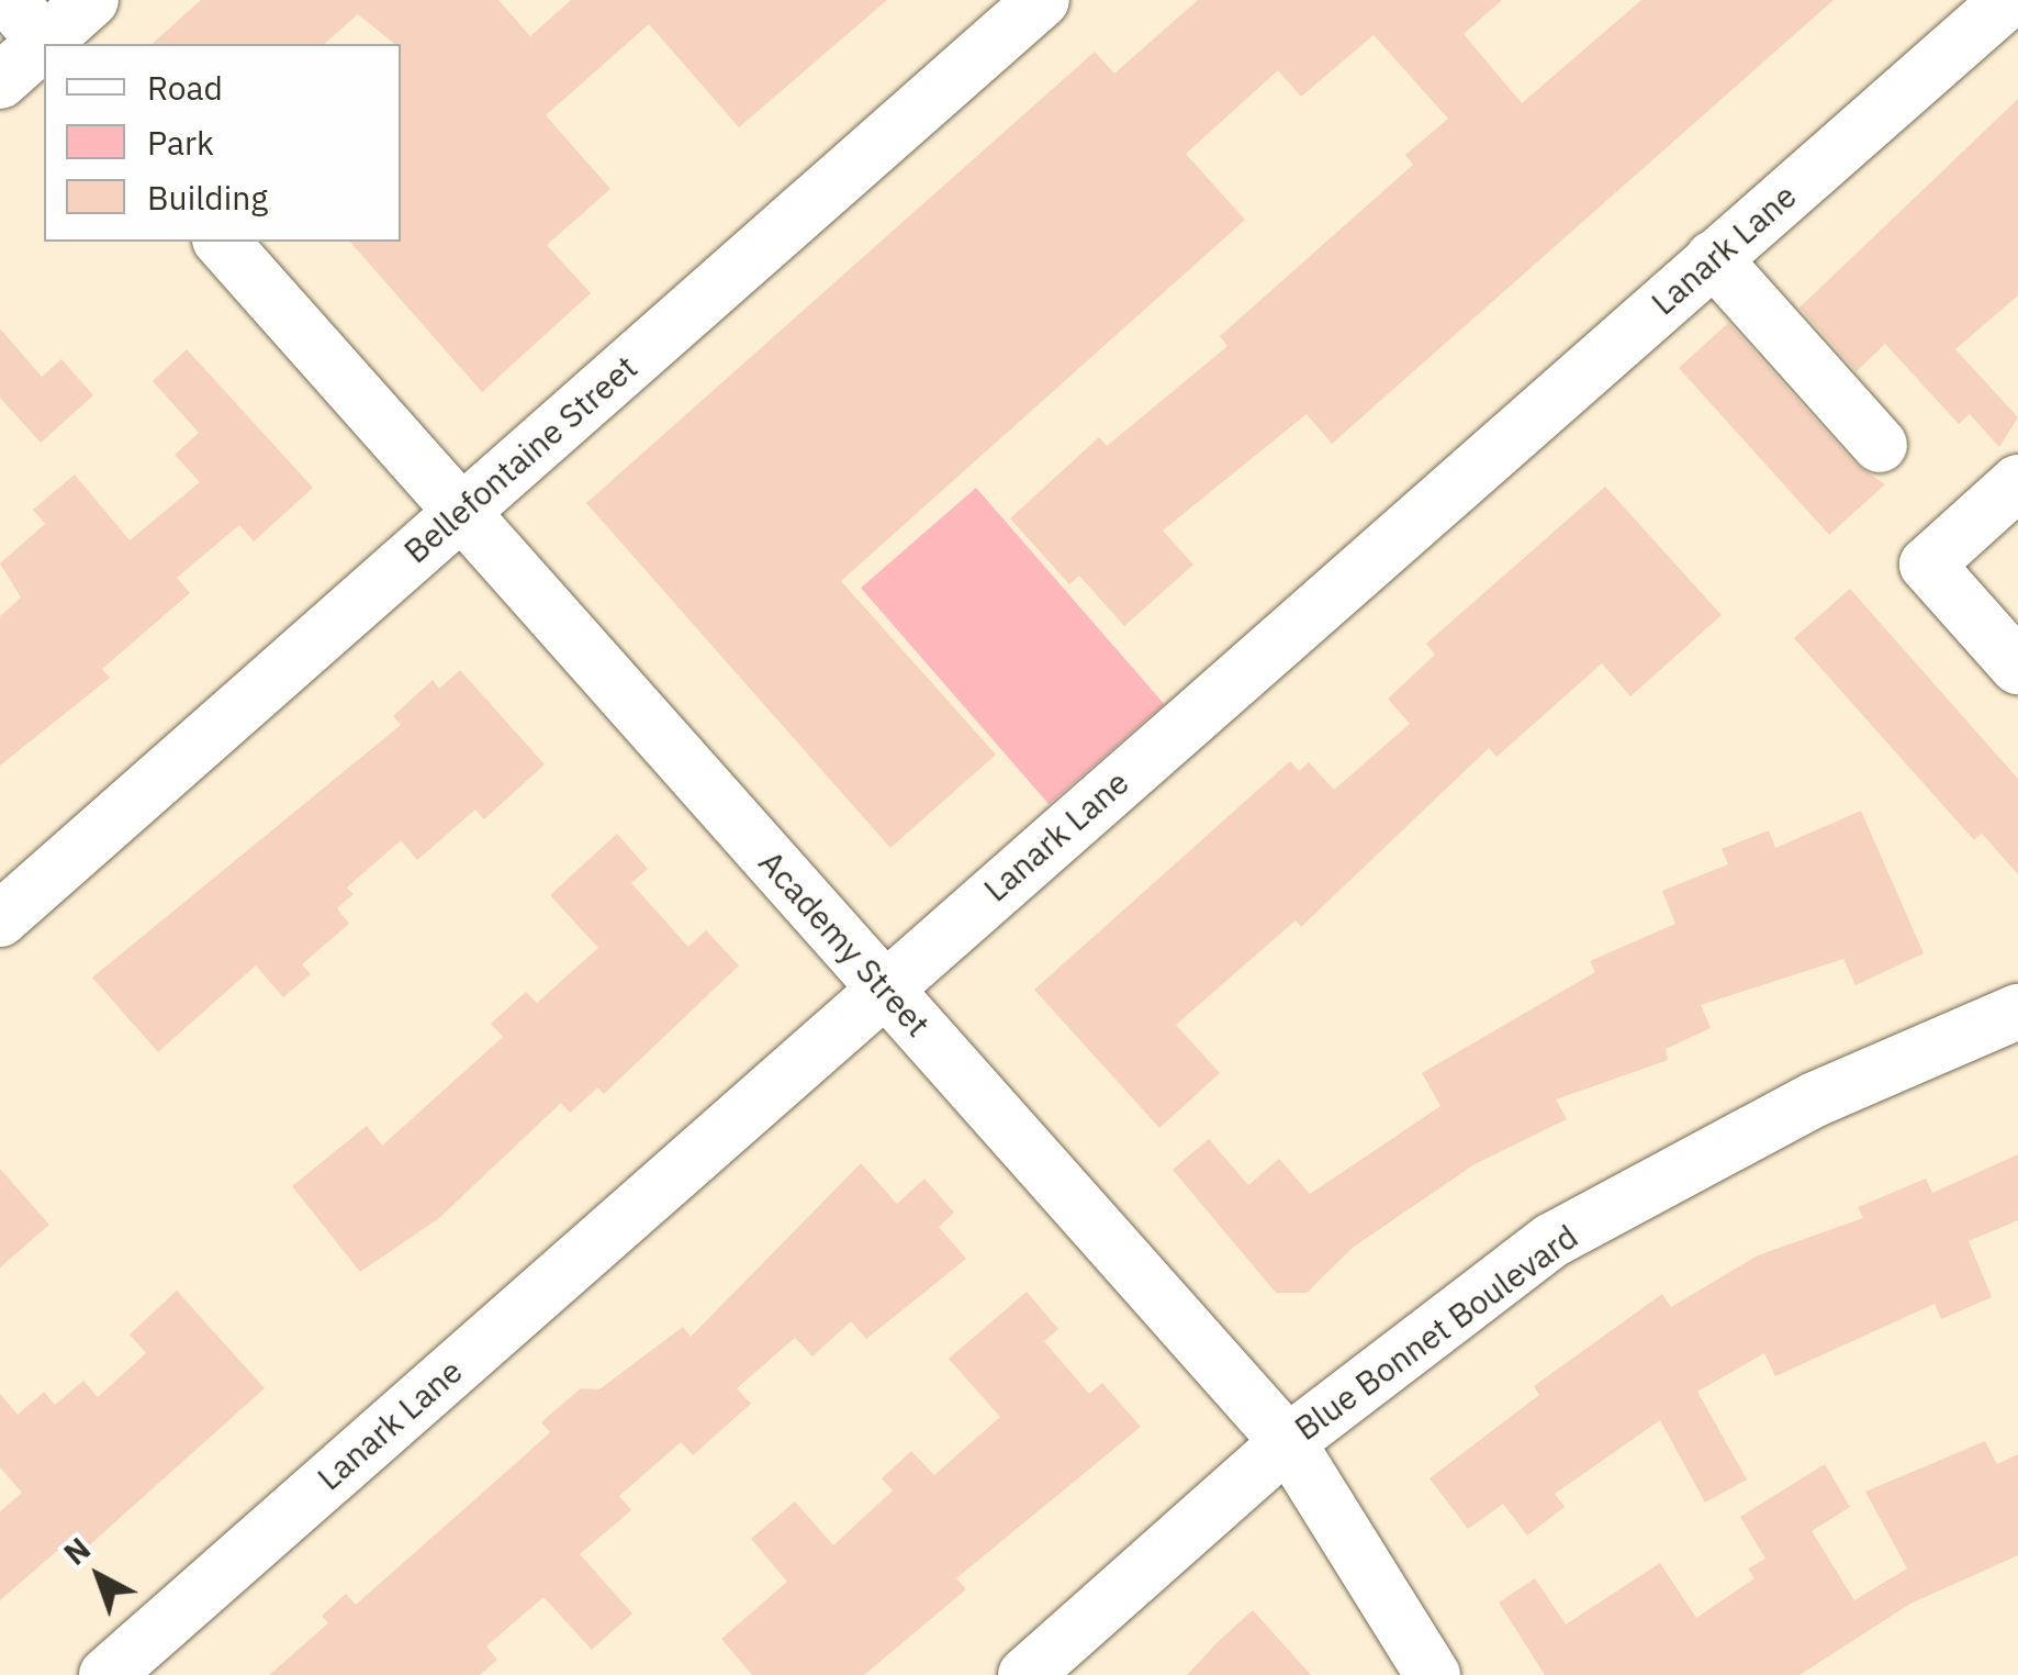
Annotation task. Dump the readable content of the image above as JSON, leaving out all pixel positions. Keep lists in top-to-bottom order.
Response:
{
  "streets": {
    "street": [
      "Lanark Lane",
      "Bellefontaine Street",
      "Academy Street",
      "Blue Bonnet Boulevard"
    ]
  },
  "crossings": [
    ["Lanark Lane", "Academy Street"],
    ["Bellefontaine Street", "Academy Street"],
    ["Academy Street", "Blue Bonnet Boulevard"]
  ],
  "legend": ["Road", "Park", "Building"],
  "north": "top left"
}
